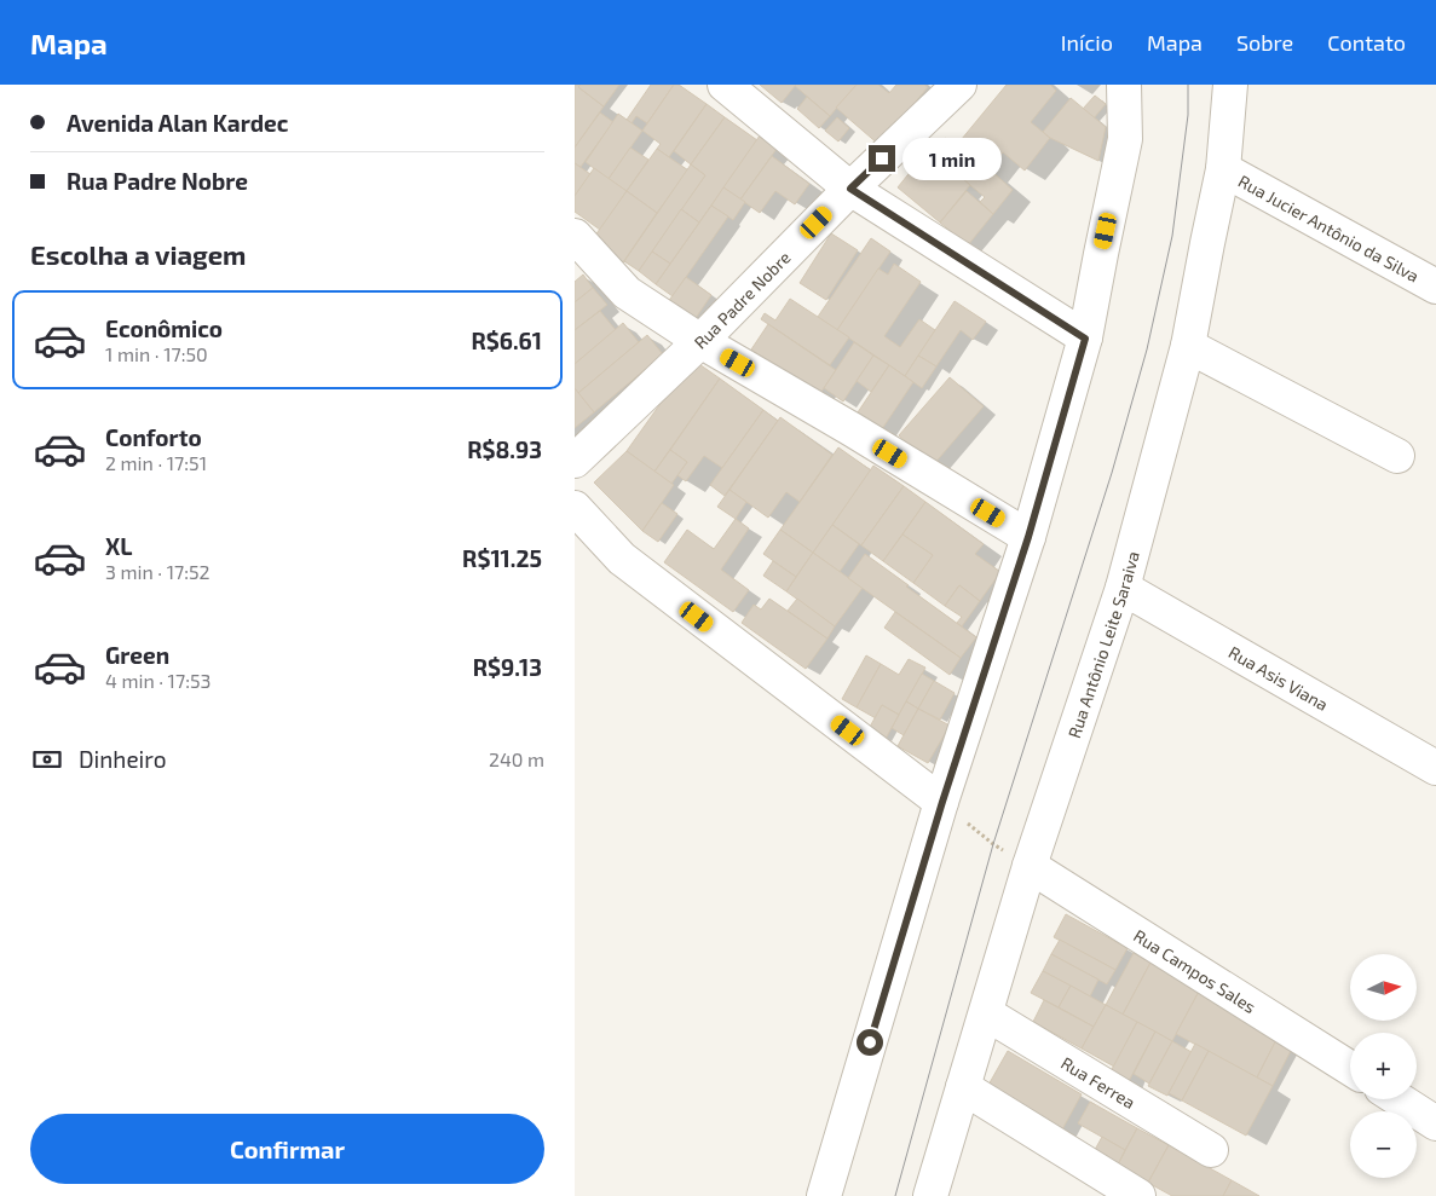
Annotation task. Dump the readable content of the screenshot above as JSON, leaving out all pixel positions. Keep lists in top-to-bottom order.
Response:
{
  "streets": {
    "street": [
      "Rua Jucier Antônio da Silva",
      "Rua Padre Nobre",
      "Rua Antônio Leite Saraiva",
      "Rua Asis Viana",
      "Rua Campos Sales",
      "Rua Ferrea"
    ]
  },
  "crossings": [
    ["Rua Jucier Antônio da Silva", "Rua Antônio Leite Saraiva"],
    ["Rua Antônio Leite Saraiva", "Rua Asis Viana"],
    ["Rua Antônio Leite Saraiva", "Rua Campos Sales"],
    ["Rua Antônio Leite Saraiva", "Rua Ferrea"]
  ],
  "north": "right",
  "page": {
    "header": "Mapa",
    "nav": [
      "Início",
      "Mapa",
      "Sobre",
      "Contato"
    ],
    "banner": ["Avenida Alan Kardec", "Rua Padre Nobre"],
    "bubble": "1 min",
    "heading": "Escolha a viagem",
    "list": [
      {
        "name": "Econômico",
        "note": "1 min · 17:50",
        "value": "R$6.61"
      },
      {
        "name": "Conforto",
        "note": "2 min · 17:51",
        "value": "R$8.93"
      },
      {
        "name": "XL",
        "note": "3 min · 17:52",
        "value": "R$11.25"
      },
      {
        "name": "Green",
        "note": "4 min · 17:53",
        "value": "R$9.13"
      }
    ],
    "pay": ["Dinheiro", "240 m"],
    "map_buttons": ["+", "−"],
    "buttons": "Confirmar"
  }
}
